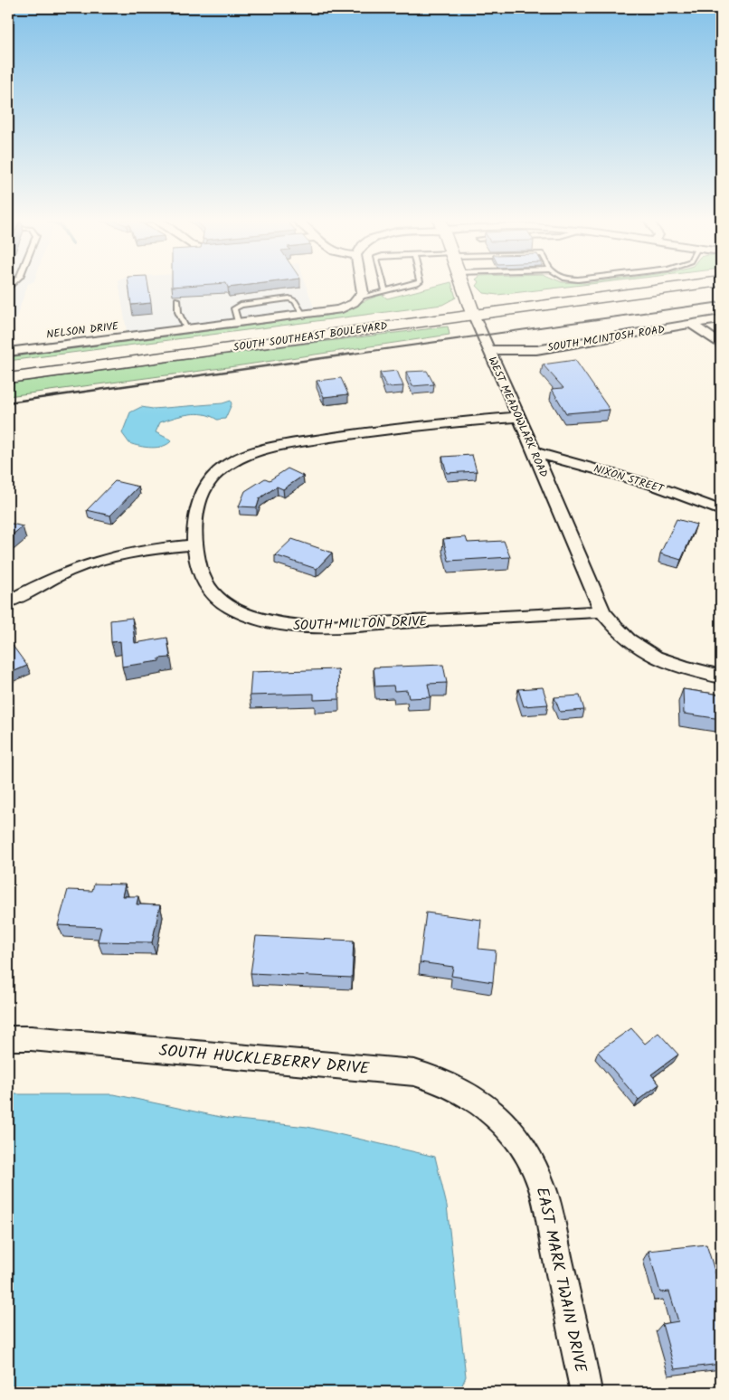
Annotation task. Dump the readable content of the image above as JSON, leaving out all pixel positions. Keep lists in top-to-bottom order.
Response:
{
  "streets": {
    "main road": ["SOUTH SOUTHEAST BOULEVARD", "WEST MEADOWLARK ROAD"],
    "street": [
      "NELSON DRIVE",
      "SOUTH MCINTOSH ROAD",
      "NIXON STREET",
      "SOUTH MILTON DRIVE",
      "SOUTH HUCKLEBERRY DRIVE",
      "EAST MARK TWAIN DRIVE"
    ]
  },
  "crossings": [
    ["SOUTH SOUTHEAST BOULEVARD", "WEST MEADOWLARK ROAD"],
    ["SOUTH MCINTOSH ROAD", "WEST MEADOWLARK ROAD"],
    ["WEST MEADOWLARK ROAD", "NIXON STREET"],
    ["WEST MEADOWLARK ROAD", "SOUTH MILTON DRIVE"],
    ["SOUTH HUCKLEBERRY DRIVE", "EAST MARK TWAIN DRIVE"]
  ]
}
